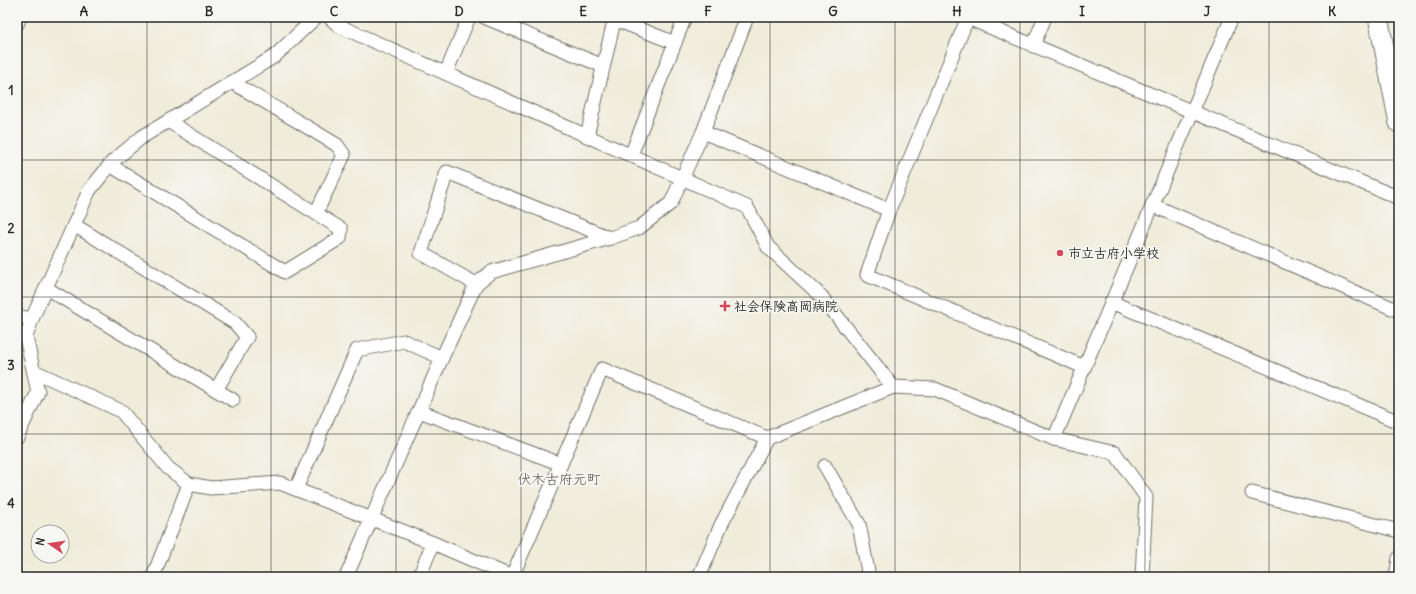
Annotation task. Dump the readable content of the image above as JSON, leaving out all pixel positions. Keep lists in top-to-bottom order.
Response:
{
  "districts": ["伏木古府元町"],
  "places": {
    "other": ["市立古府小学校"],
    "health": ["社会保険高岡病院"]
  },
  "north": "left",
  "grid": {
    "columns": [
      "A",
      "B",
      "C",
      "D",
      "E",
      "F",
      "G",
      "H",
      "I",
      "J",
      "K"
    ],
    "rows": [
      "1",
      "2",
      "3",
      "4"
    ]
  }
}
